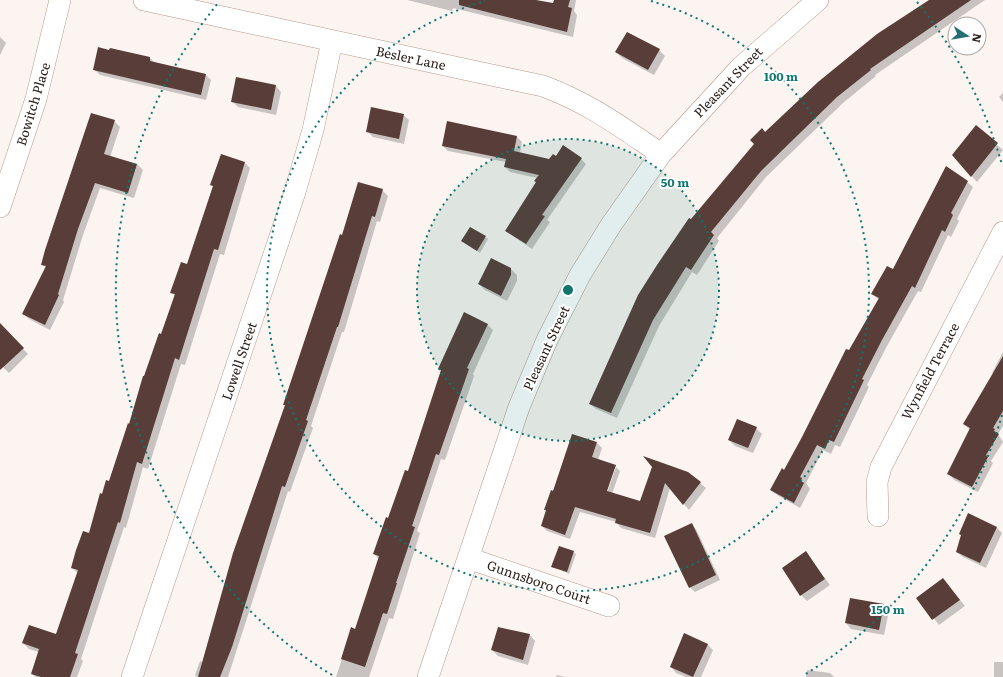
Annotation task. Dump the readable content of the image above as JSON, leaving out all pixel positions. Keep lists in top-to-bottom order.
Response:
{
  "streets": {
    "street": [
      "Besler Lane",
      "Pleasant Street",
      "Bowitch Place",
      "Lowell Street",
      "Wynfield Terrace",
      "Gunnsboro Court"
    ]
  },
  "crossings": [
    ["Besler Lane", "Pleasant Street"],
    ["Besler Lane", "Lowell Street"],
    ["Pleasant Street", "Gunnsboro Court"]
  ],
  "north": "right",
  "rings": ["100 m", "50 m", "150 m"]
}
